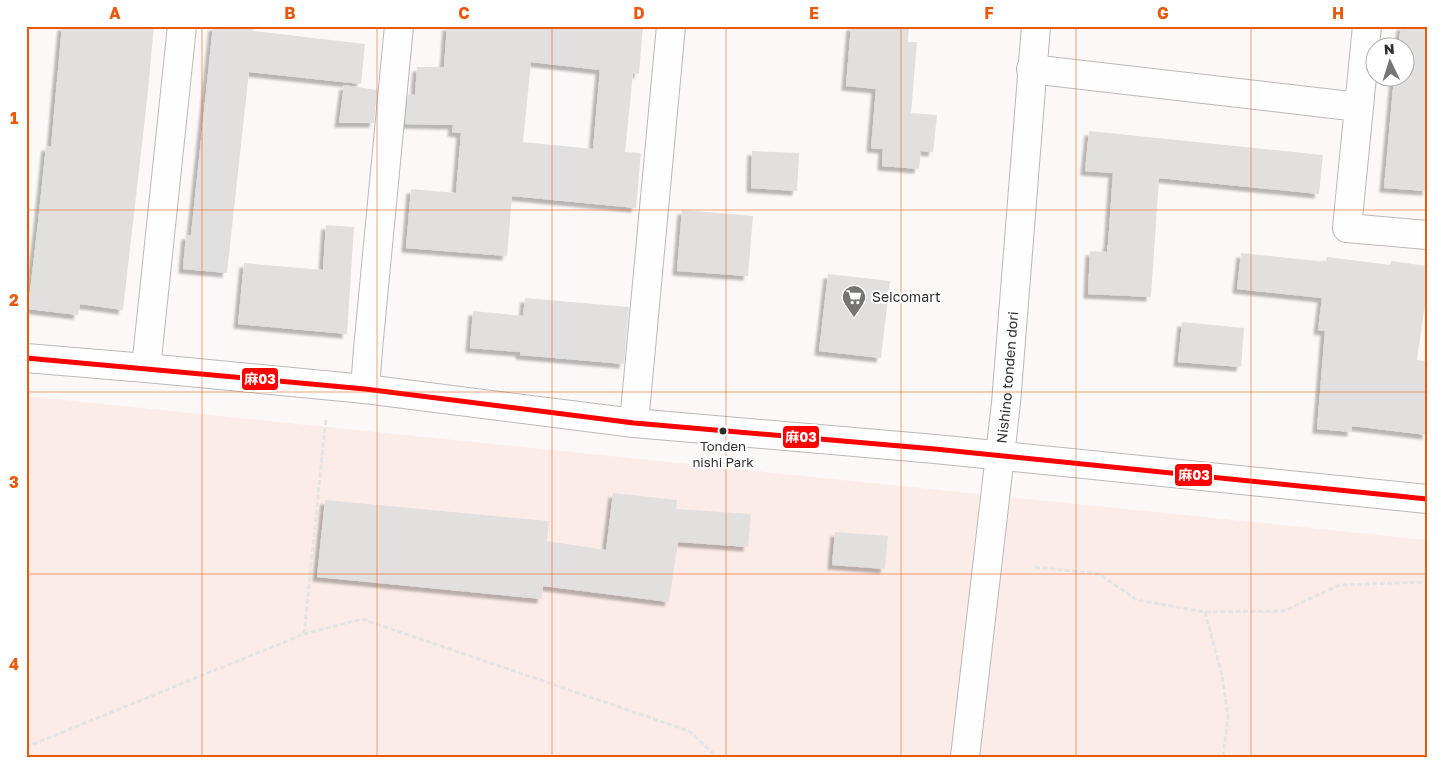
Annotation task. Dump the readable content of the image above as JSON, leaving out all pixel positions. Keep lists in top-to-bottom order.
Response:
{
  "streets": {
    "street": ["Nishino tonden dori"]
  },
  "places": {
    "supermarket": ["Seicomart"],
    "other": ["Tonden nishi Park"]
  },
  "lines": ["transit line 麻03"],
  "north": "top",
  "grid": {
    "columns": [
      "A",
      "B",
      "C",
      "D",
      "E",
      "F",
      "G",
      "H"
    ],
    "rows": [
      "1",
      "2",
      "3",
      "4"
    ]
  }
}
